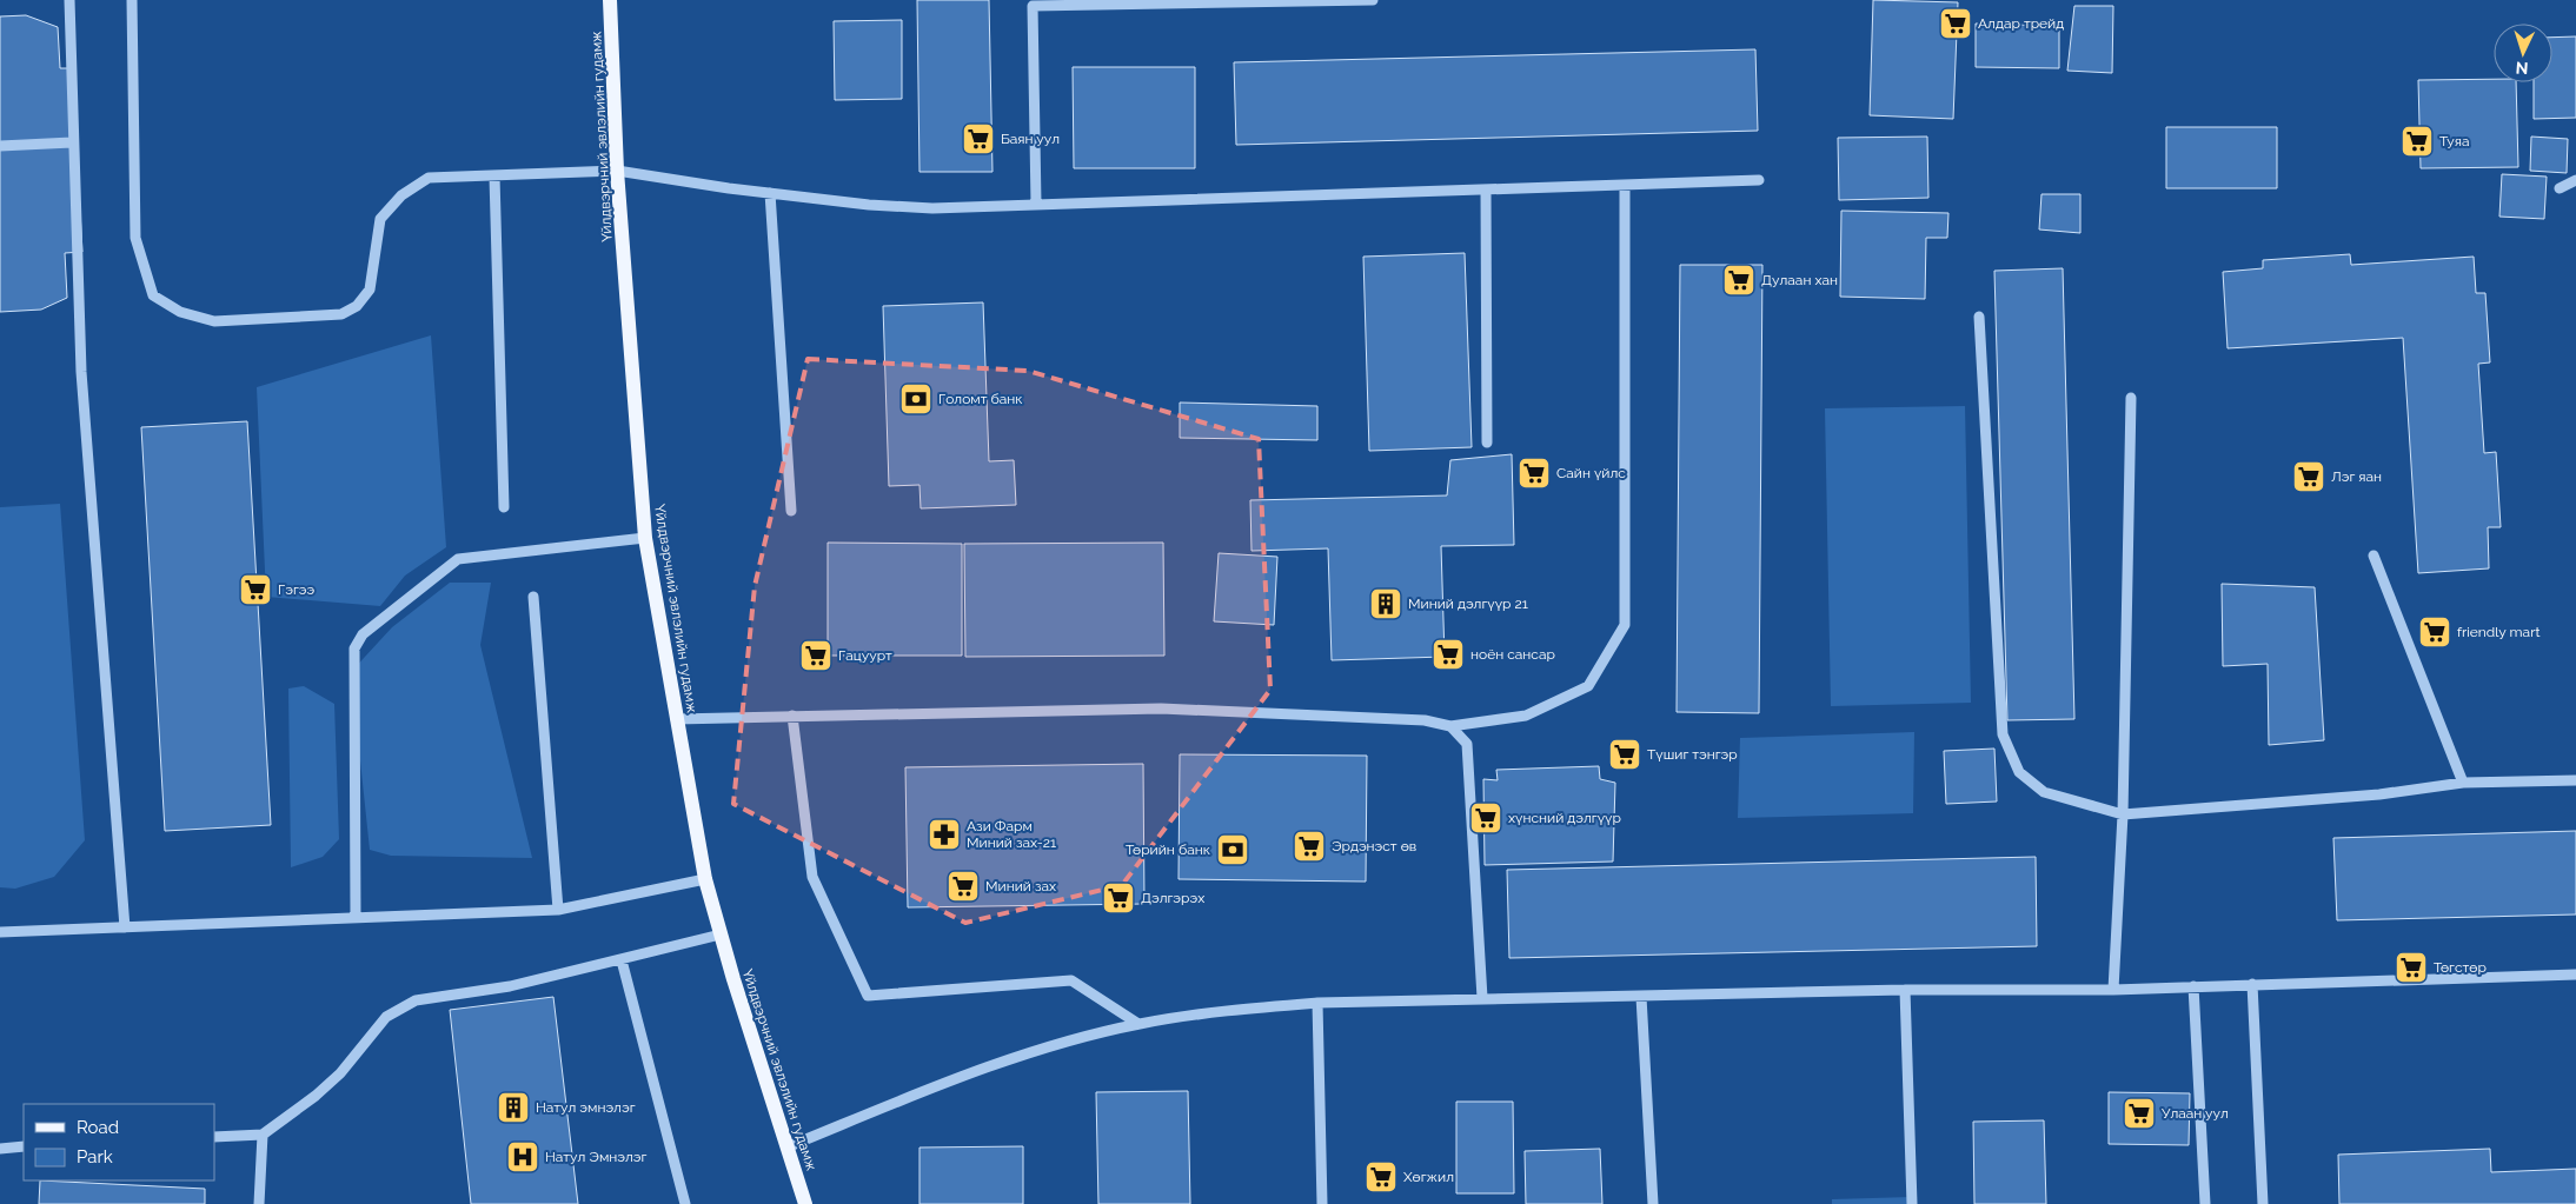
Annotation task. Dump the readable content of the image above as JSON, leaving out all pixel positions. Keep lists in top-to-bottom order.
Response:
{
  "streets": {
    "main road": ["Үйлдвэрчний эвлэлийн гудамж"]
  },
  "places": {
    "supermarket": [
      "Алдар трейд",
      "Баян уул",
      "Туяа",
      "Дулаан хан",
      "Сайн үйлс",
      "Лэг яан",
      "Гэгээ",
      "friendly mart",
      "ноён сансар",
      "Гацуурт",
      "Түшиг тэнгэр",
      "хүнсний дэлгүүр",
      "Эрдэнэст өв",
      "Миний зах",
      "Дэлгэрэх",
      "Төгстөр",
      "Улаан уул",
      "Хөгжил"
    ],
    "bank": ["Голомт банк", "Төрийн банк"],
    "building": ["Миний дэлгүүр 21", "Натул эмнэлэг"],
    "pharmacy": ["Ази Фарм Миний зах-21"],
    "hospital": ["Натул Эмнэлэг"]
  },
  "legend": ["Road", "Park"],
  "north": "bottom"
}
